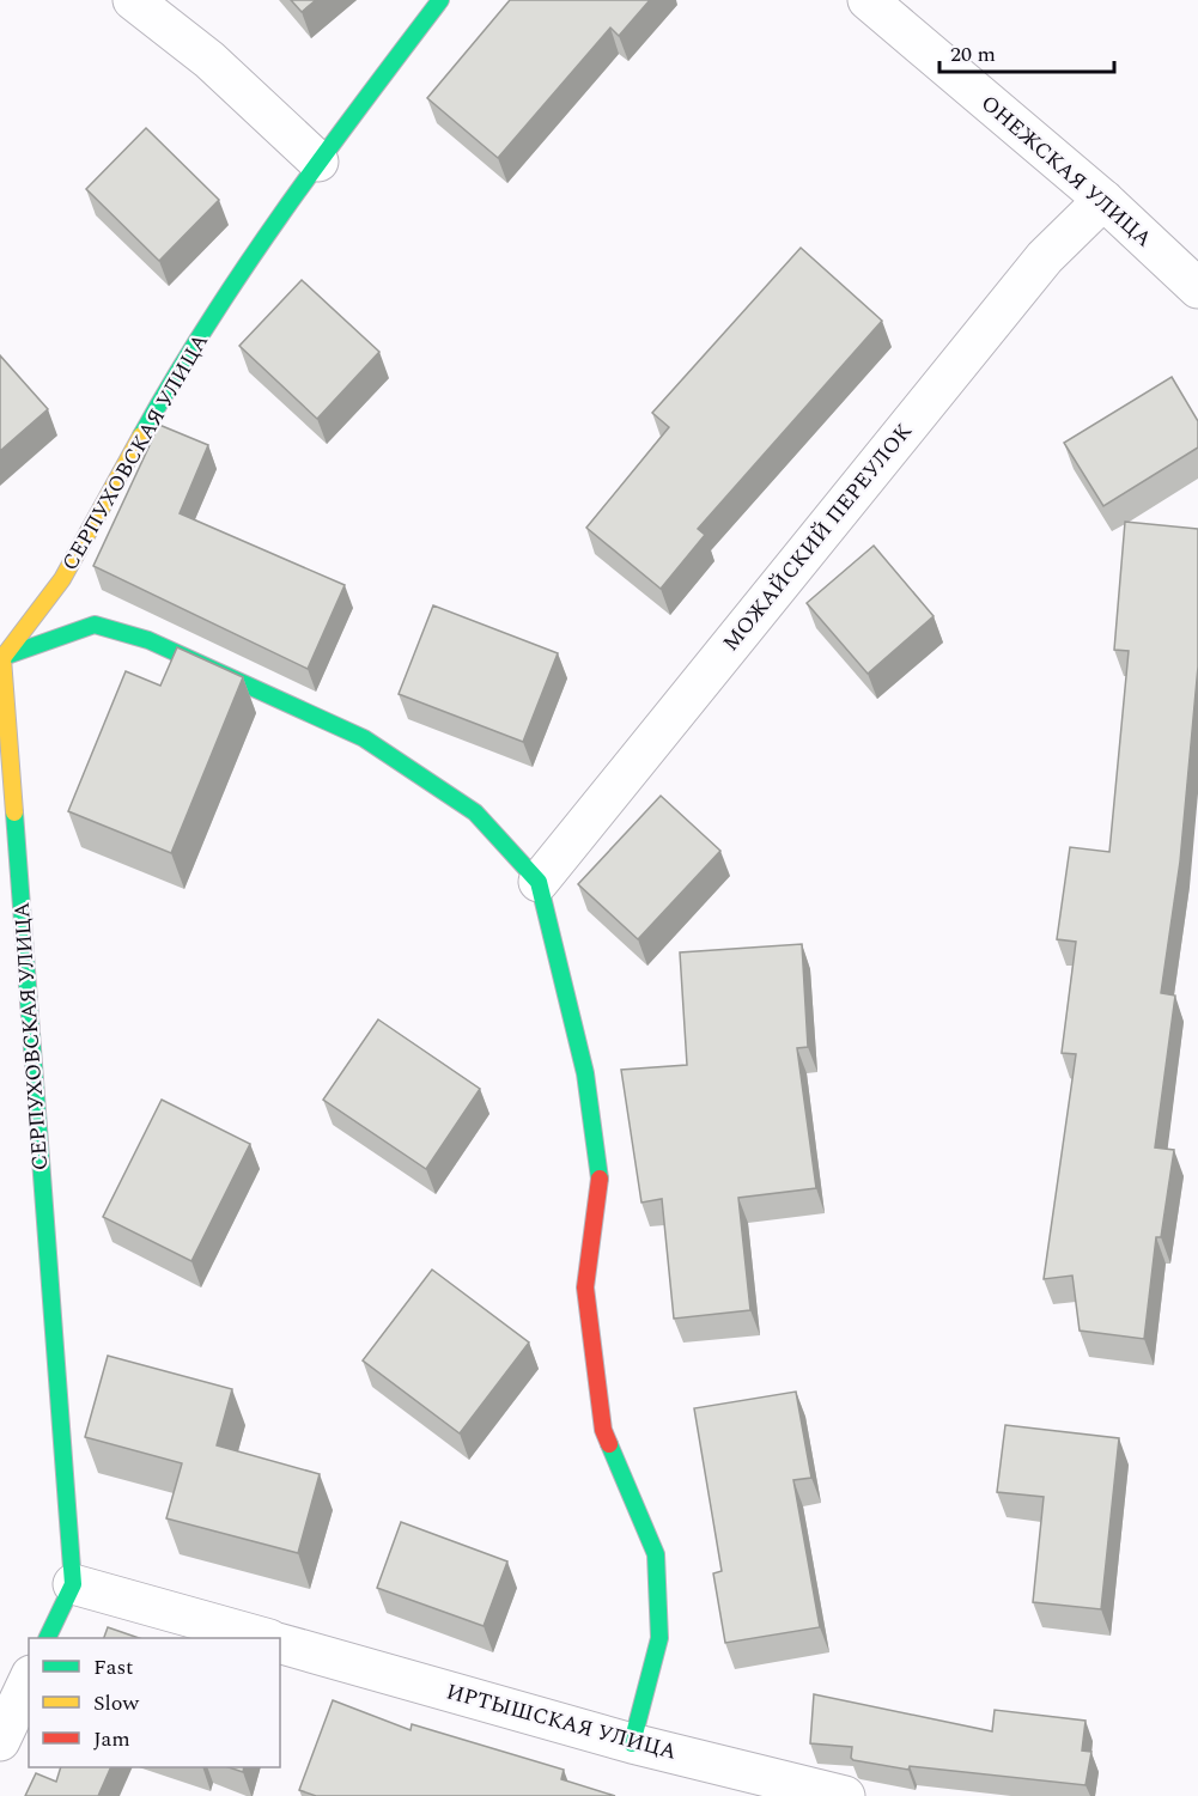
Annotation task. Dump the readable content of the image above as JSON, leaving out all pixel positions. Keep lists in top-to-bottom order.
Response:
{
  "streets": {
    "street": [
      "ОНЕЖСКАЯ УЛИЦА",
      "СЕРПУХОВСКАЯ УЛИЦА",
      "МОЖАЙСКИЙ ПЕРЕУЛОК",
      "ИРТЫШСКАЯ УЛИЦА"
    ]
  },
  "crossings": [
    ["ОНЕЖСКАЯ УЛИЦА", "МОЖАЙСКИЙ ПЕРЕУЛОК"]
  ],
  "legend": ["Fast", "Slow", "Jam"],
  "scale_bar": "20 m"
}
